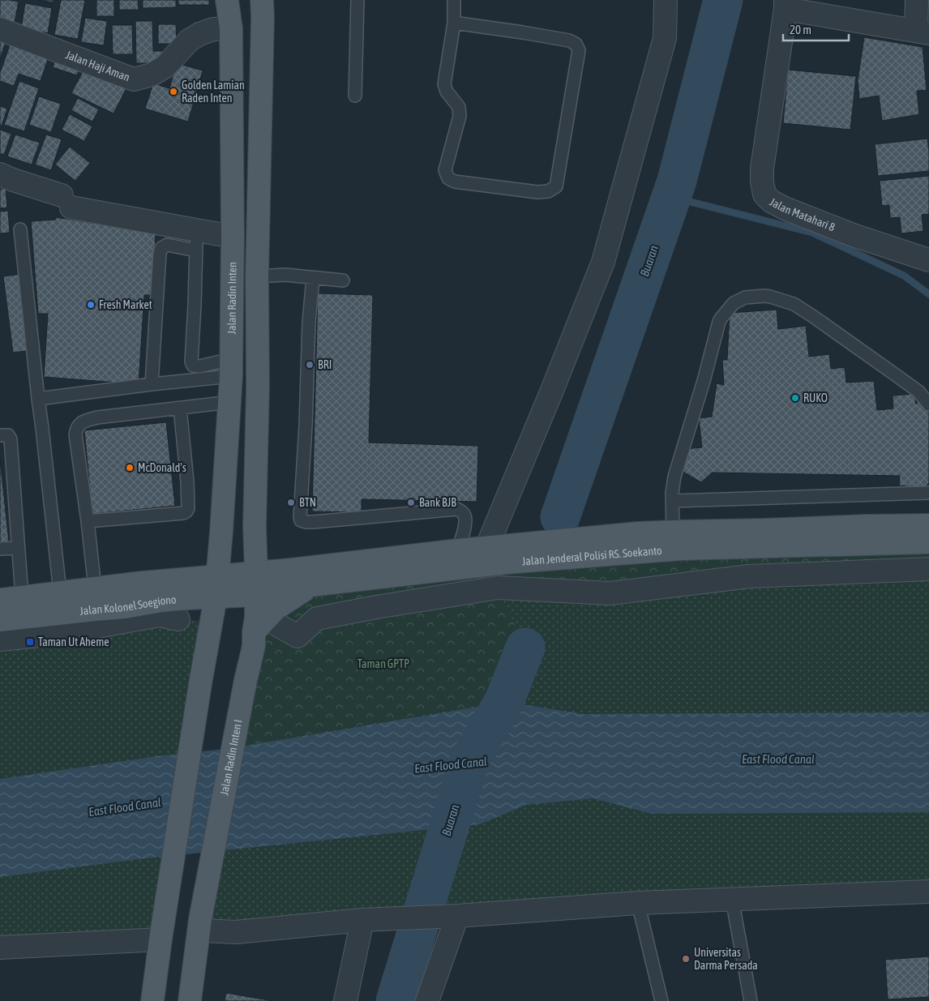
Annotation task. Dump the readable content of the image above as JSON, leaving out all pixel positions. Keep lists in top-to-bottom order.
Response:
{
  "streets": {
    "main road": [
      "Jalan Radin Inten",
      "Jalan Jenderal Polisi RS. Soekanto",
      "Jalan Kolonel Soegiono",
      "Jalan Radin Inten I"
    ],
    "street": ["Jalan Haji Aman", "Jalan Matahari 8"]
  },
  "crossings": [
    ["Jalan Haji Aman", "Jalan Radin Inten"],
    ["Jalan Radin Inten", "Jalan Kolonel Soegiono"],
    ["Jalan Jenderal Polisi RS. Soekanto", "Jalan Kolonel Soegiono"],
    ["Jalan Jenderal Polisi RS. Soekanto", "Jalan Radin Inten I"],
    ["Jalan Kolonel Soegiono", "Jalan Radin Inten I"]
  ],
  "water": ["Buaran", "East Flood Canal"],
  "parks": ["Taman GPTP"],
  "places": {
    "other": [
      "Golden Lamian Raden Inten",
      "Fresh Market",
      "BRI",
      "RUKO",
      "McDonald's",
      "BTN",
      "Bank BJB",
      "Universitas Darma Persada"
    ],
    "transit": ["Taman Ut Aheme"]
  },
  "scale_bar": "20 m"
}
